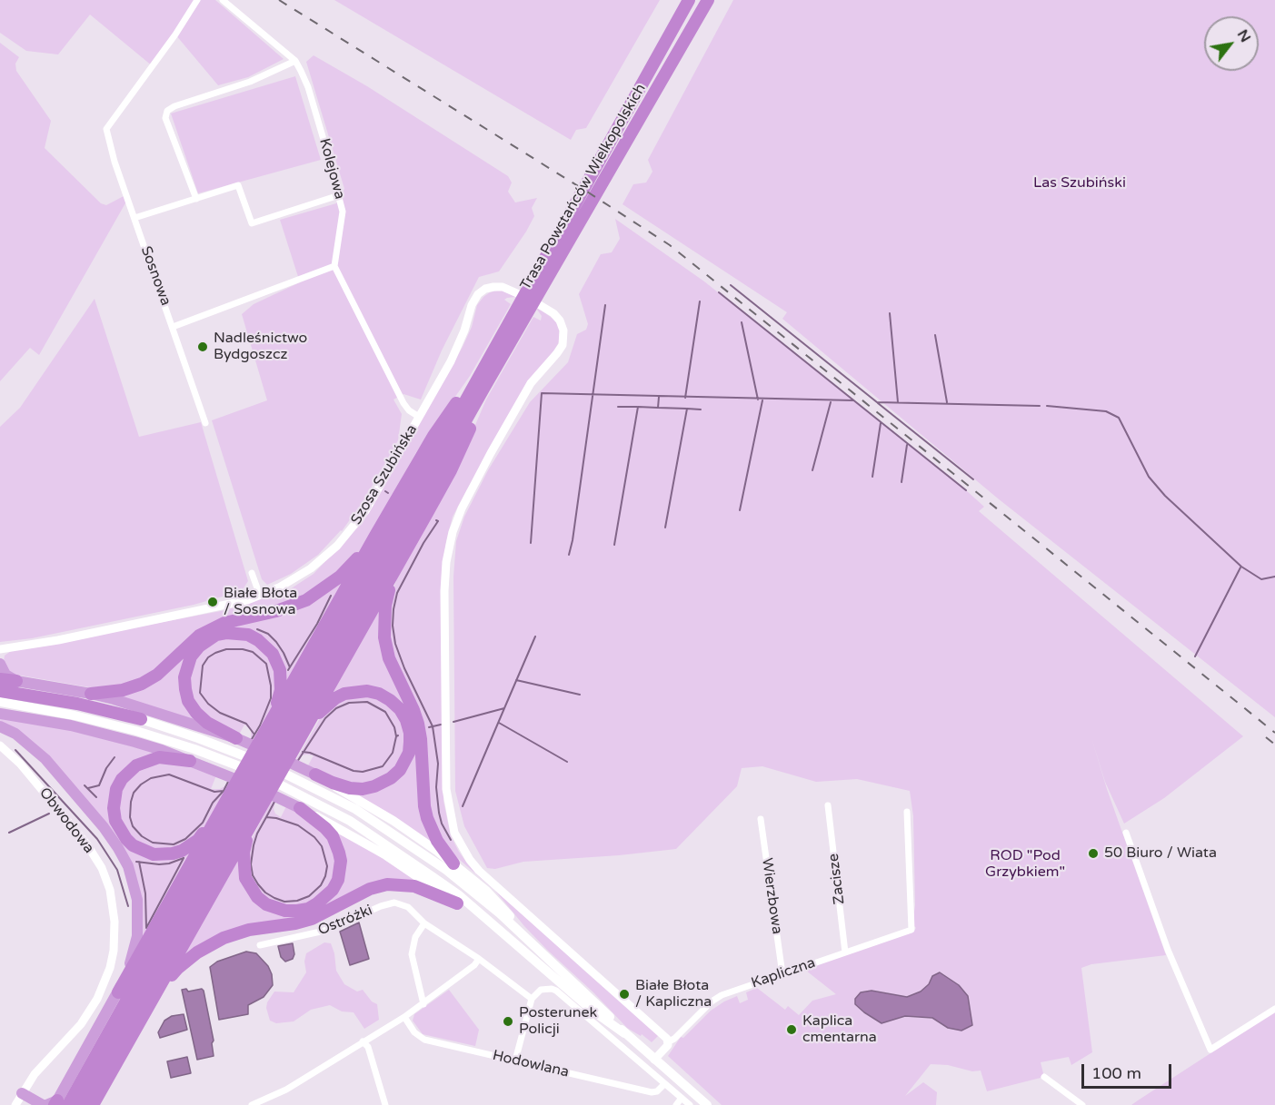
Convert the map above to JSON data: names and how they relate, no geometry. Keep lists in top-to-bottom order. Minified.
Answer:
{"streets":{"highway":["Trasa Powstańców Wielkopolskich"],"street":["Kolejowa","Sosnowa","Szosa Szubińska","Obwodowa","Zacisze","Wierzbowa","Ostróżki","Kapliczna","Hodowlana"]},"crossings":[["Zacisze","Kapliczna"],["Wierzbowa","Kapliczna"]],"parks":["Las Szubiński","ROD \"Pod Grzybkiem\""],"places":["Nadleśnictwo Bydgoszcz","Białe Błota / Sosnowa","50 Biuro / Wiata","Białe Błota / Kapliczna","Posterunek Policji","Kaplica cmentarna"],"scale_bar":"100 m","north":"top right"}
